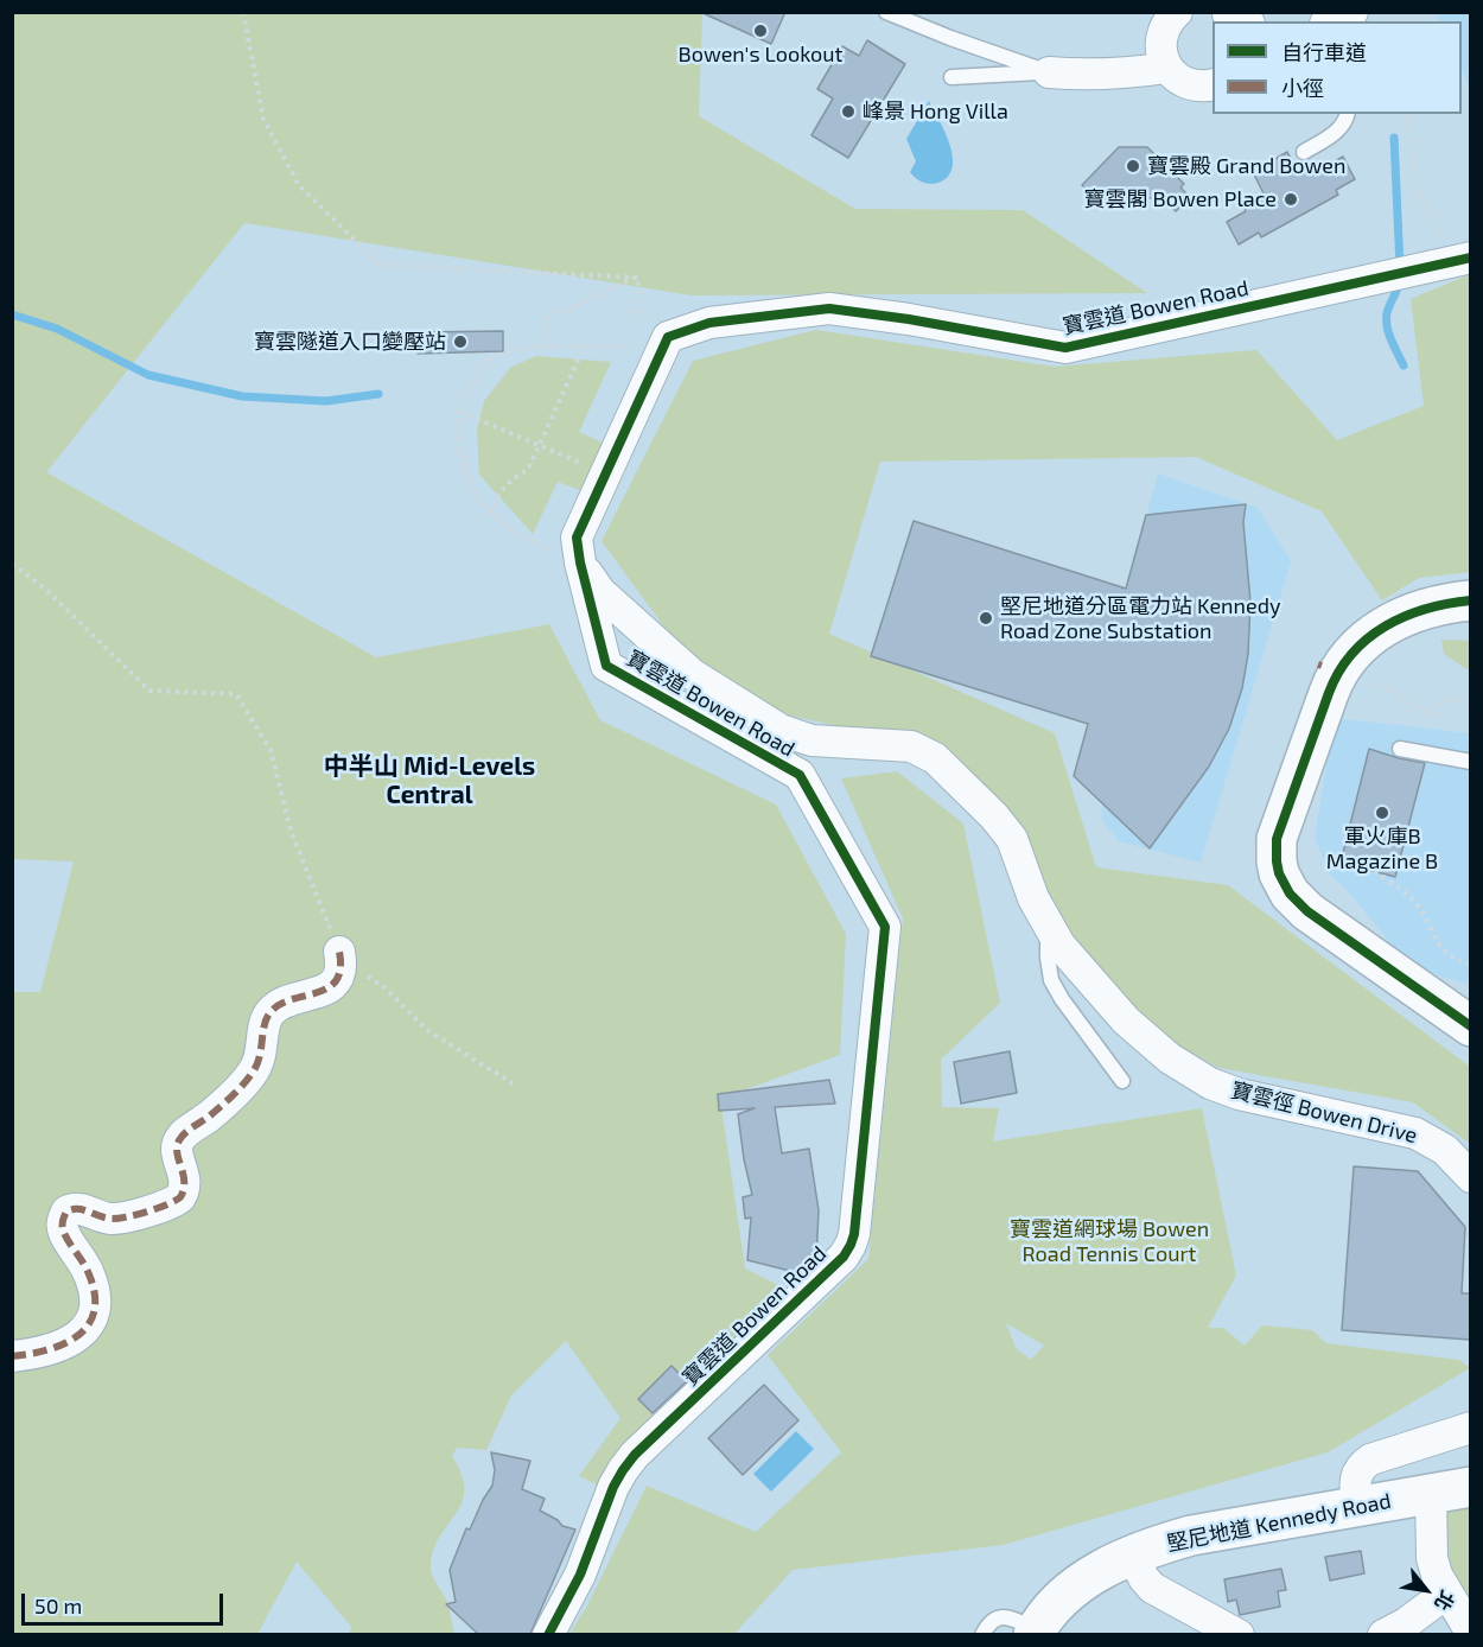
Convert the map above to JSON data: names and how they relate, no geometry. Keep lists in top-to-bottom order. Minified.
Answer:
{"streets":{"street":["寶雲道 Bowen Road","寶雲徑 Bowen Drive","堅尼地道 Kennedy Road"]},"crossings":[["寶雲道 Bowen Road","寶雲徑 Bowen Drive"]],"districts":["中半山 Mid-Levels Central"],"parks":["寶雲道網球場 Bowen Road Tennis Court"],"places":["Bowen's Lookout","峰景 Hong Villa","寶雲殿 Grand Bowen","寶雲閣 Bowen Place","寶雲隧道入口變壓站","堅尼地道分區電力站 Kennedy Road Zone Substation","軍火庫B Magazine B"],"legend":["自行車道","小徑"],"scale_bar":"50 m","north":"bottom right"}
